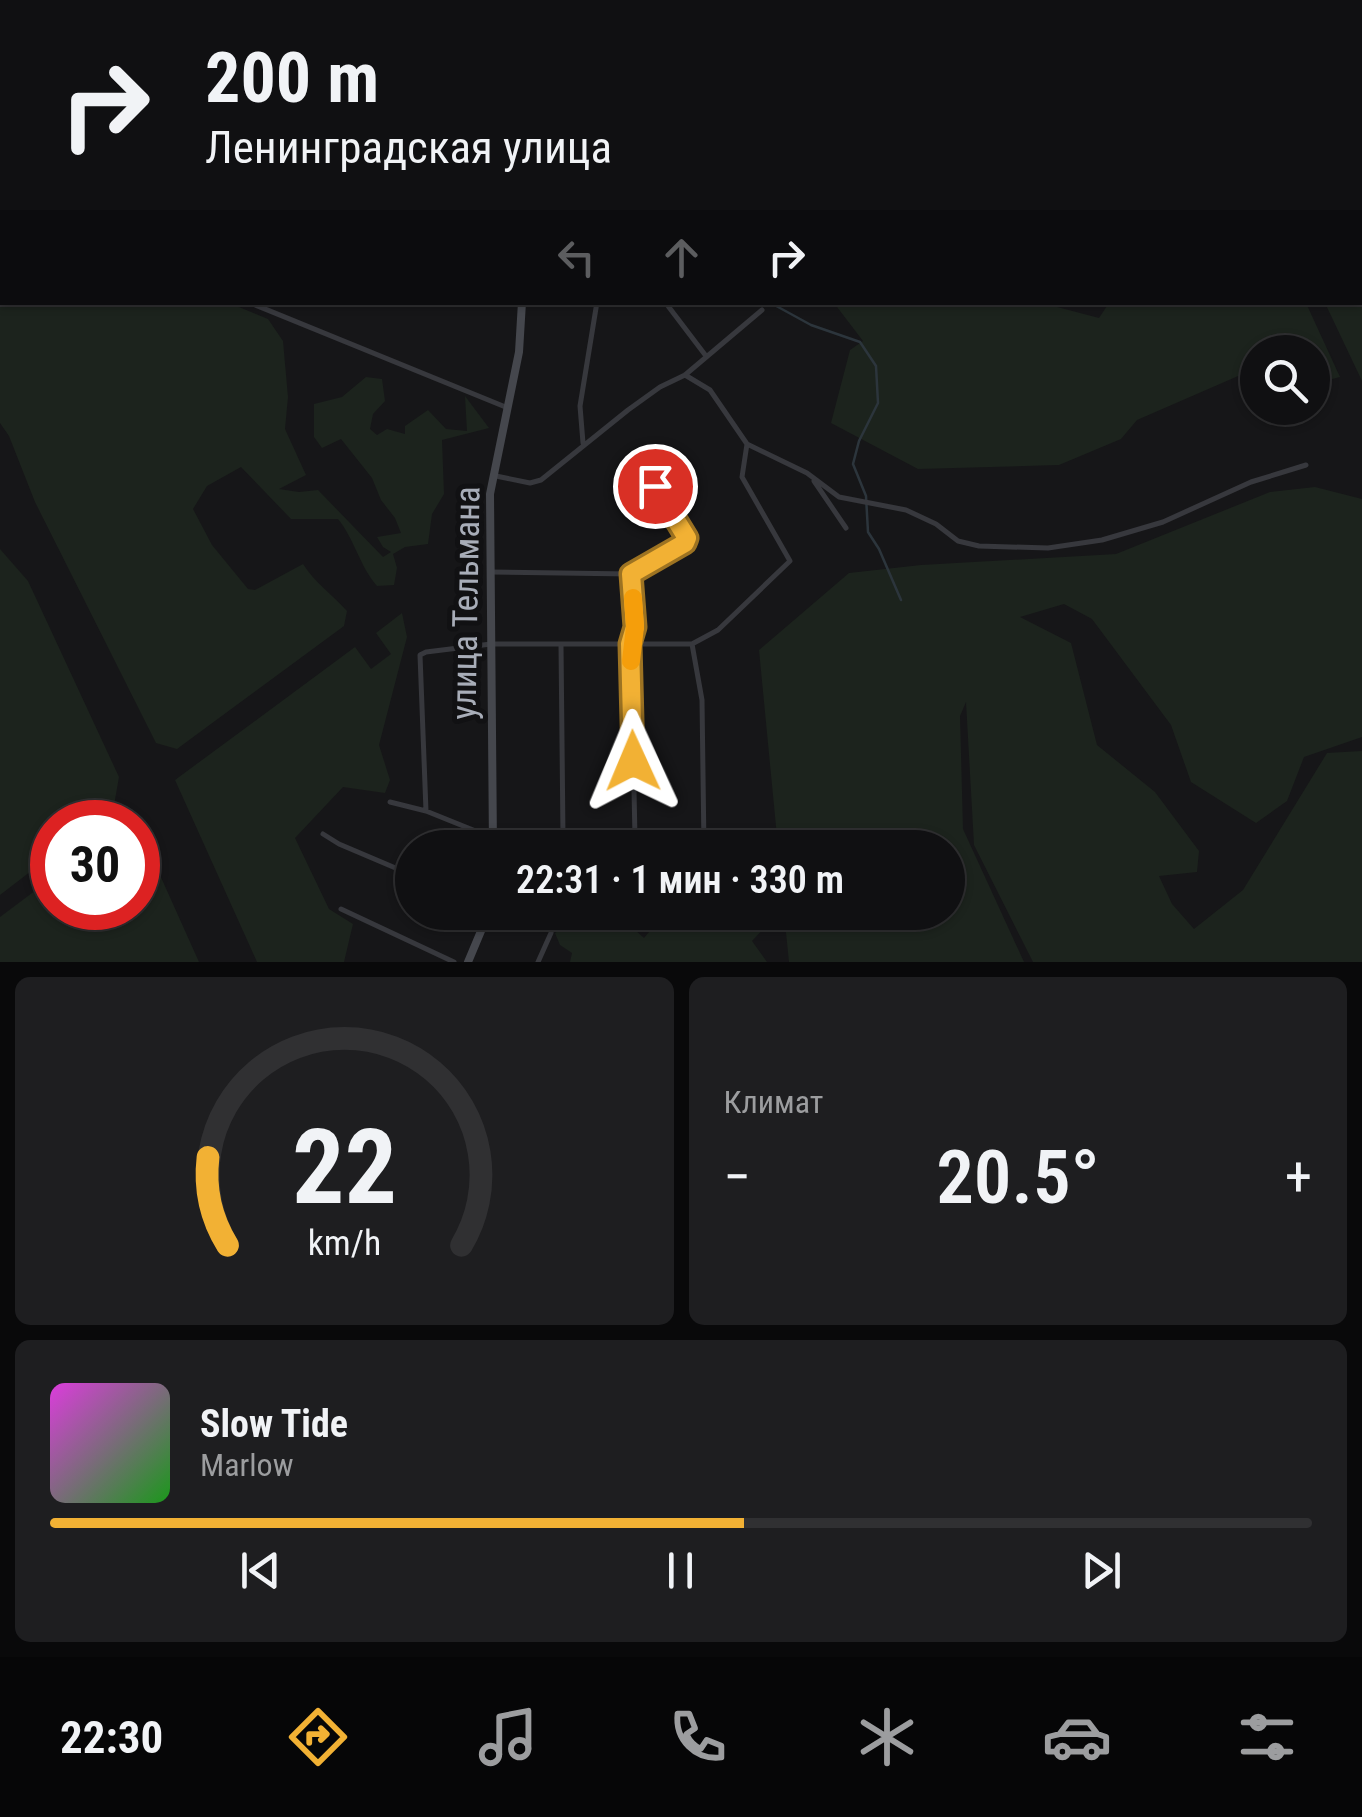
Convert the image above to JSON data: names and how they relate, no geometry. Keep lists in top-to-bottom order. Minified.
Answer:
{"streets":{"street":["улица Тельмана"]},"page":{"turn":["200 m","Ленинградская улица"],"limit":"30","trip":"22:31 · 1 мин · 330 m","tile":"Климат","heat":["−","20.5°","+"],"song":["Slow Tide","Marlow"],"tabs":"22:30","gauge":["22","km/h"]}}
